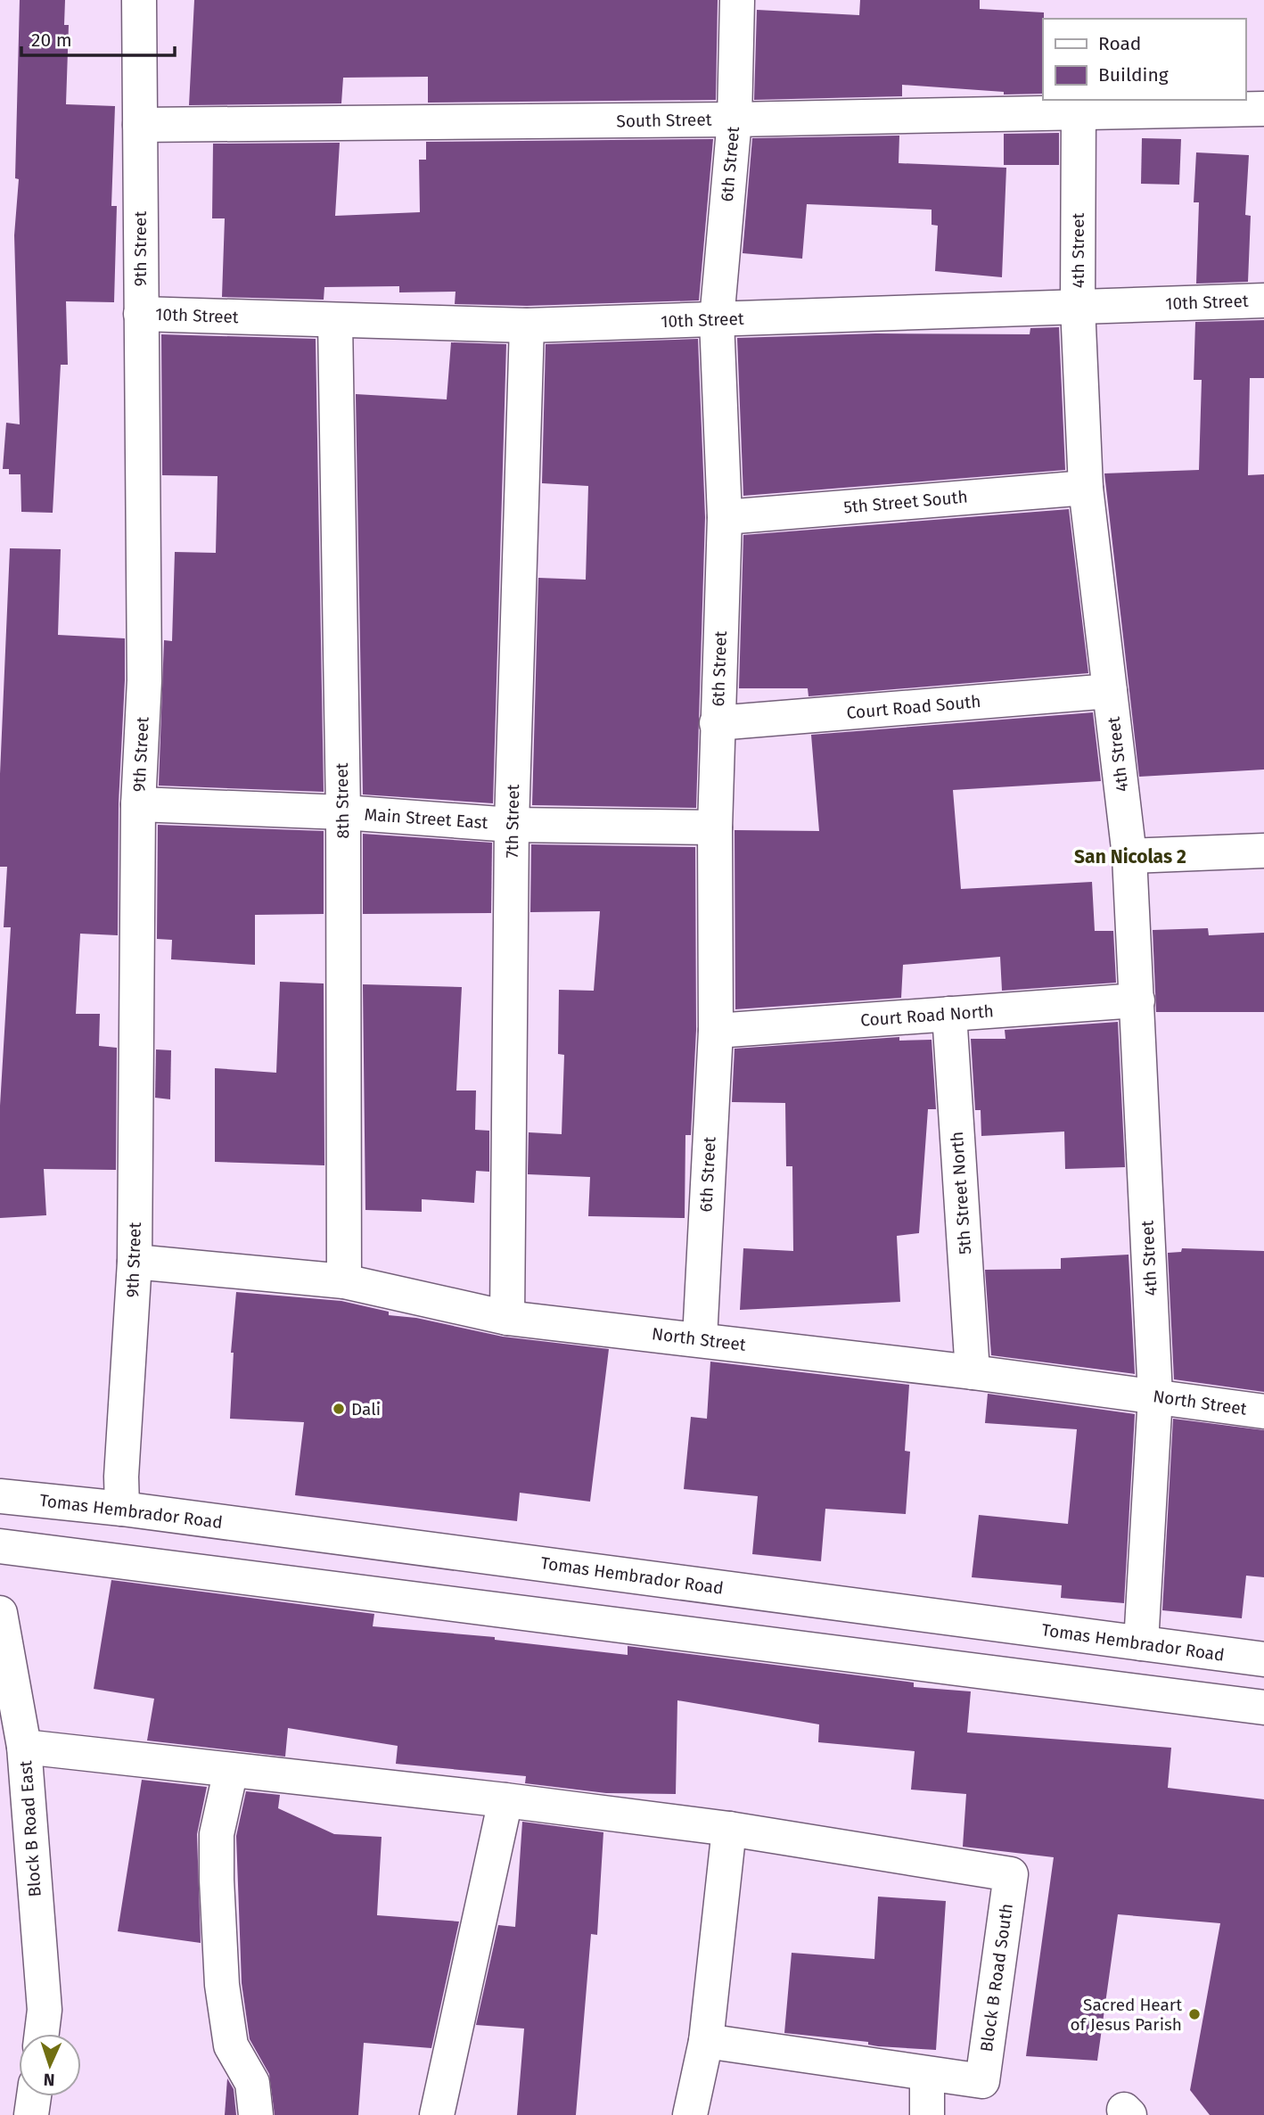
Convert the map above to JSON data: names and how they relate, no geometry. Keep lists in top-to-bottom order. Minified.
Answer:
{"streets":{"street":["South Street","6th Street","9th Street","4th Street","10th Street","5th Street South","Court Road South","8th Street","Main Street East","7th Street","Court Road North","5th Street North","North Street","Tomas Hembrador Road","Block B Road East","Block B Road South"]},"crossings":[["South Street","6th Street"],["South Street","9th Street"],["South Street","4th Street"],["6th Street","10th Street"],["6th Street","5th Street South"],["6th Street","Court Road South"],["6th Street","Main Street East"],["6th Street","Court Road North"],["6th Street","North Street"],["9th Street","10th Street"],["9th Street","Main Street East"],["9th Street","North Street"],["9th Street","Tomas Hembrador Road"],["4th Street","10th Street"],["4th Street","5th Street South"],["4th Street","Court Road South"],["4th Street","Court Road North"],["4th Street","North Street"],["4th Street","Tomas Hembrador Road"],["10th Street","8th Street"],["10th Street","7th Street"],["8th Street","Main Street East"],["8th Street","North Street"],["Main Street East","7th Street"],["7th Street","North Street"],["Court Road North","5th Street North"],["5th Street North","North Street"]],"districts":["San Nicolas 2"],"places":["Dali","Sacred Heart of Jesus Parish"],"legend":["Road","Building"],"scale_bar":"20 m","north":"bottom"}
